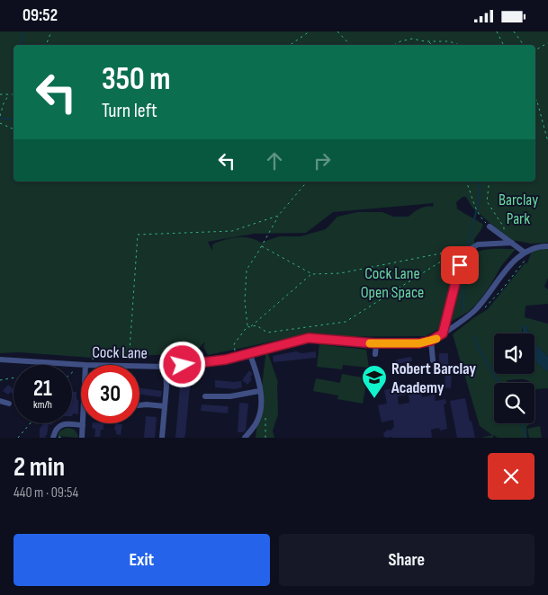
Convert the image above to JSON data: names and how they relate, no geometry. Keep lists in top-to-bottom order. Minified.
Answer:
{"streets":{"street":["Cock Lane"]},"parks":["Barclay Park","Cock Lane Open Space"],"places":{"school or university":["Robert Barclay Academy"]},"page":{"status":"09:52","turn":["350 m","Turn left"],"speed":"21 km/h","limit":"30","heading":["2 min","440 m · 09:54"],"buttons":["Exit","Share"]}}
